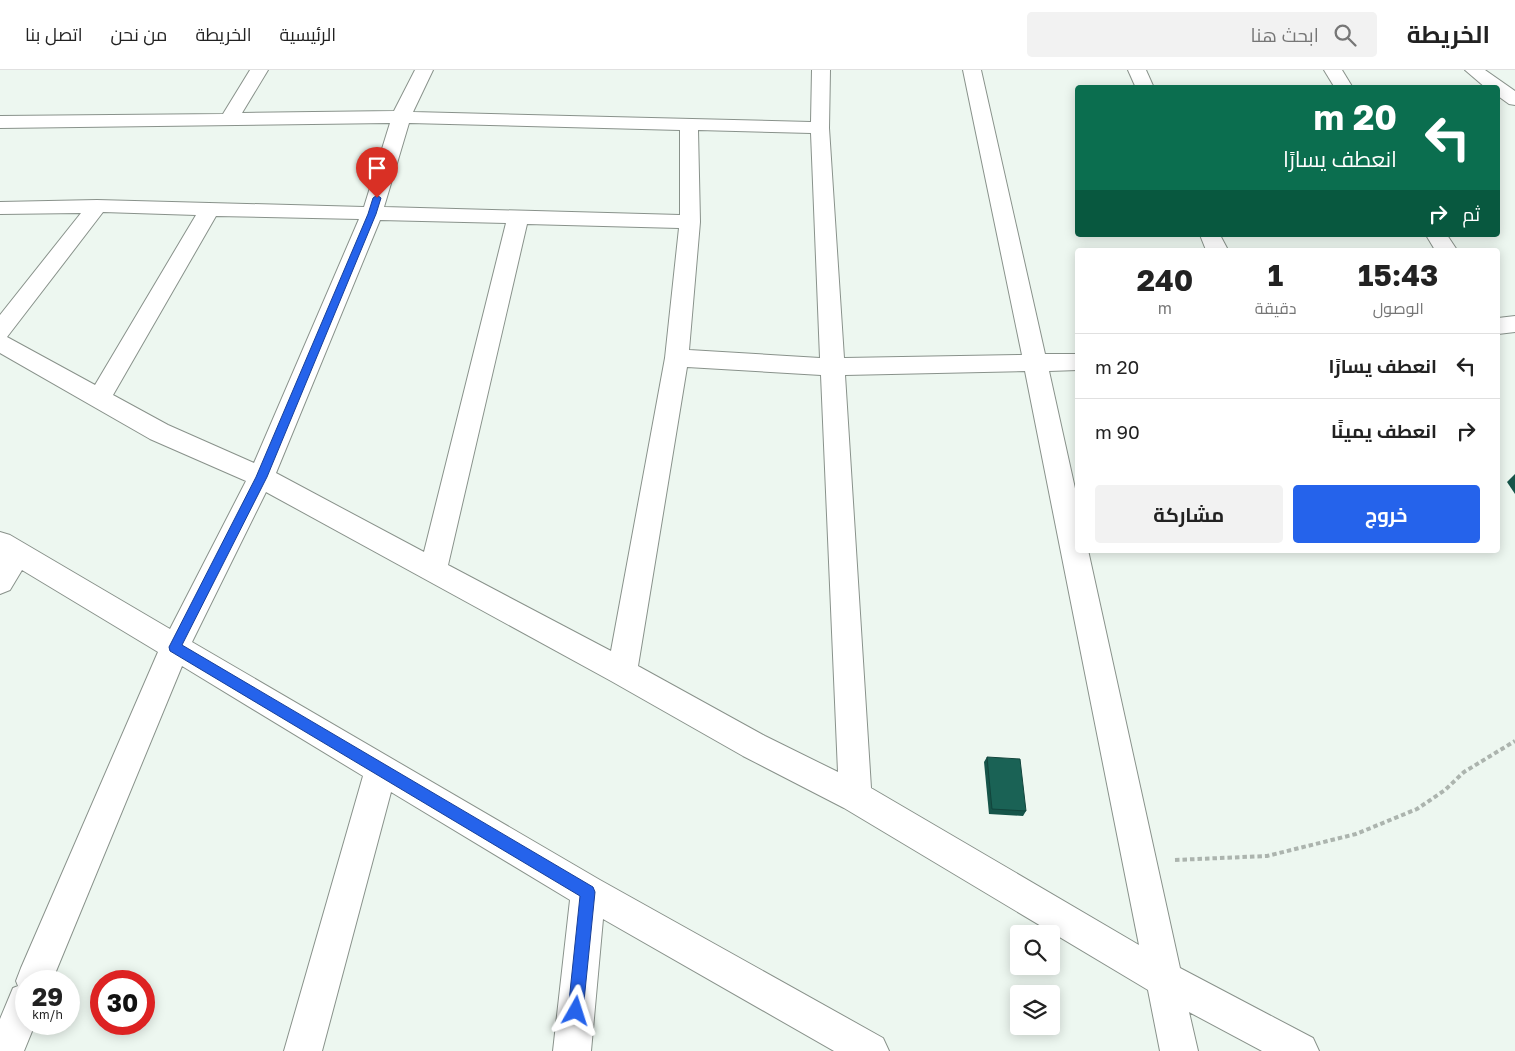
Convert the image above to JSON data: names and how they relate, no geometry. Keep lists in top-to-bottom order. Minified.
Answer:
{"page":{"header":"الخريطة","search":"ابحث هنا","nav":["الرئيسية","الخريطة","من نحن","اتصل بنا"],"turn":["20 m","انعطف يسارًا"],"then":"ثم","eta":["15:43","الوصول","1","دقيقة","240","m"],"list":[{"name":"انعطف يسارًا","value":"20 m"},{"name":"انعطف يمينًا","value":"90 m"}],"buttons":["خروج","مشاركة"],"speed":"29 km/h","limit":"30"}}
